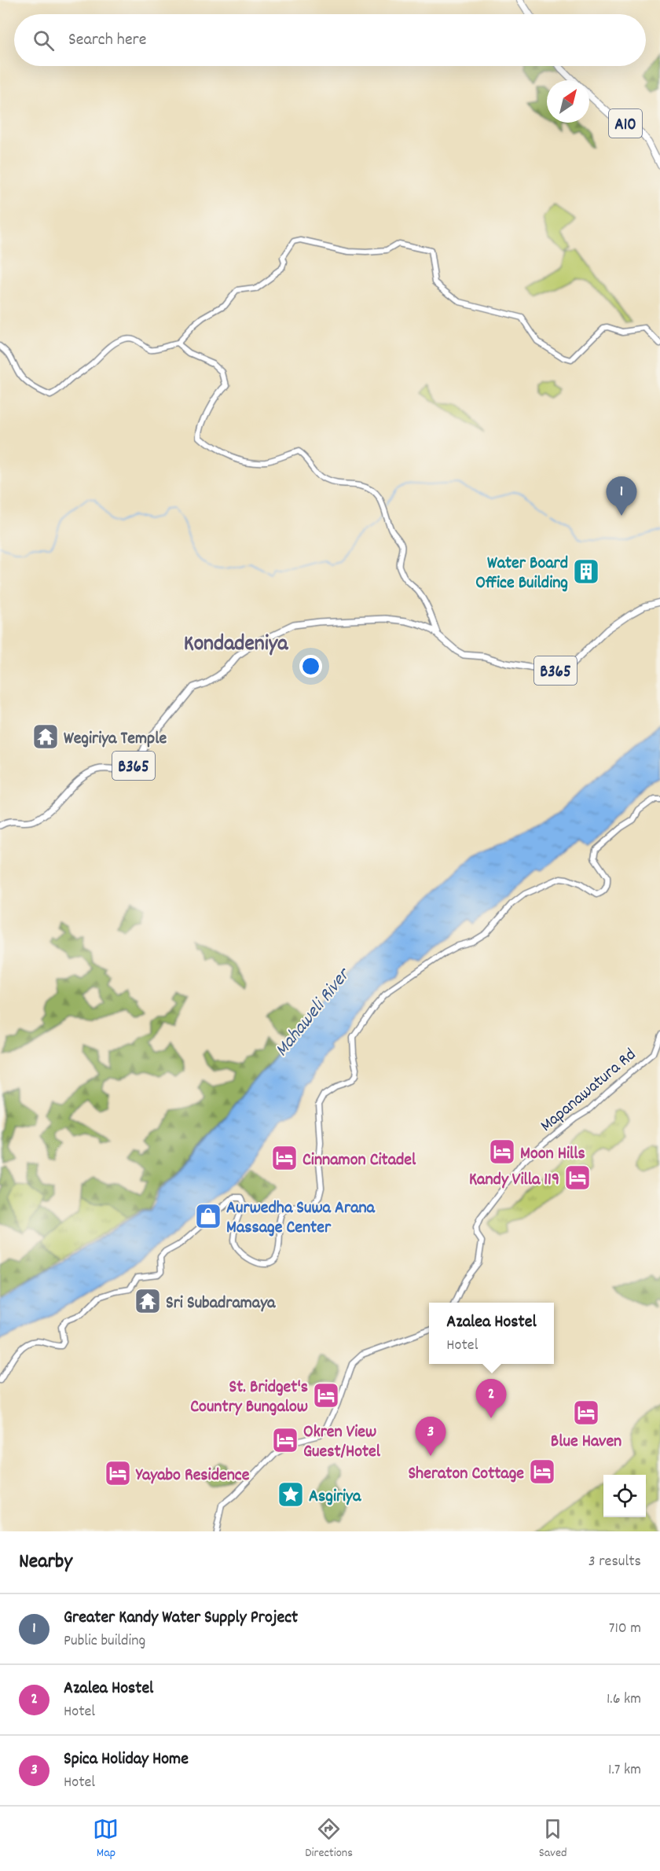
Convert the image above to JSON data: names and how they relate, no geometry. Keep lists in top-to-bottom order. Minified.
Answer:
{"streets":{"highway":["A10"],"main road":["B365"],"street":["Mapanawatura Rd"]},"districts":["Kondadeniya"],"water":["Mahaweli River"],"places":{"building":["Water Board Office Building"],"temple":["Wegiriya Temple","Sri Subadramaya"],"hotel":["Moon Hills","Cinnamon Citadel","Kandy Villa 119","St. Bridget's Country Bungalow","Blue Haven","Okren View Guest/Hotel","Sheraton Cottage","Yayabo Residence"],"shop":["Aurwedha Suwa Arana Massage Center"],"place":["Asgiriya"]},"north":"top right","page":{"search":"Search here","pins":["1","2","3"],"popup":["Azalea Hostel","Hotel"],"heading":["Nearby","3 results"],"list":[{"mark":"1","name":"Greater Kandy Water Supply Project","note":"Public building","value":"710 m"},{"mark":"2","name":"Azalea Hostel","note":"Hotel","value":"1.6 km"},{"mark":"3","name":"Spica Holiday Home","note":"Hotel","value":"1.7 km"}],"nav":["Map","Directions","Saved"]}}
